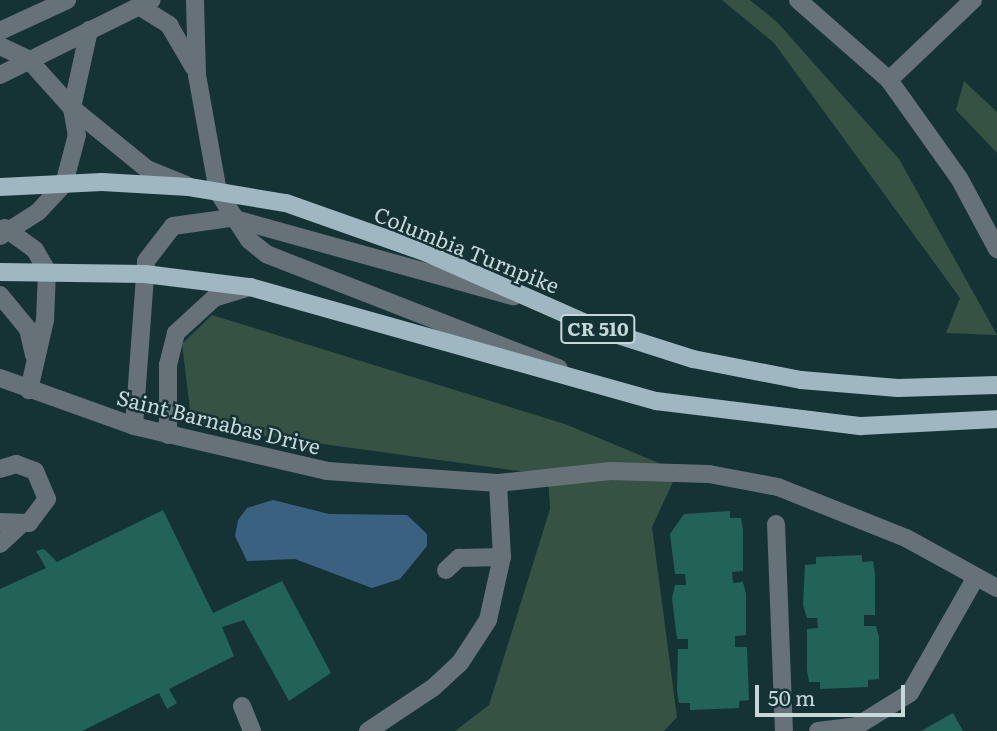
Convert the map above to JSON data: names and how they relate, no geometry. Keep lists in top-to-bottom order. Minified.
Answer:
{"streets":{"main road":["Columbia Turnpike","CR 510"],"street":["Saint Barnabas Drive"]},"scale_bar":"50 m"}
